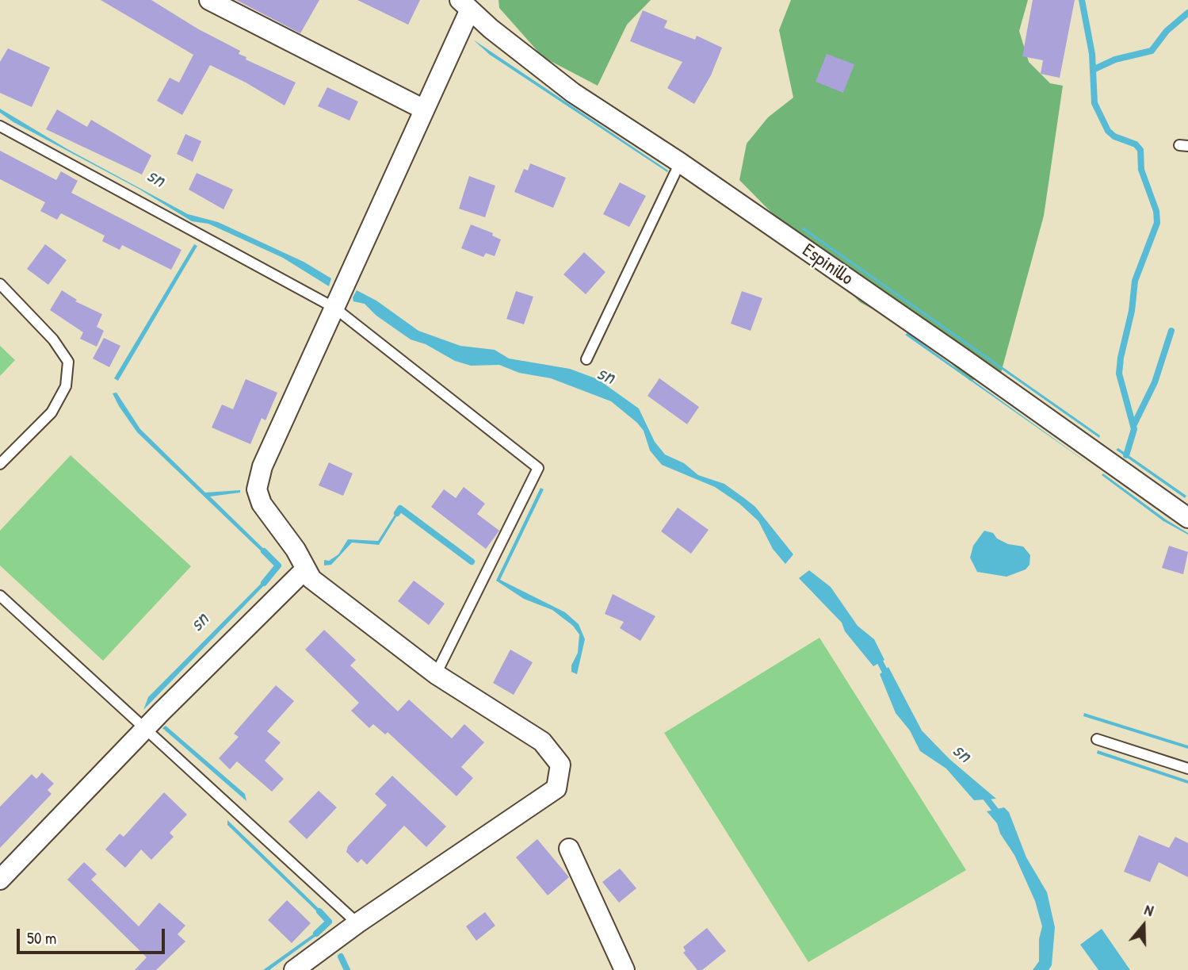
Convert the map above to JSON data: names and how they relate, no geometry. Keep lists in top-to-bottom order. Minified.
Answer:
{"streets":{"street":["Espinillo"]},"water":["sn"],"scale_bar":"50 m","north":"top"}
